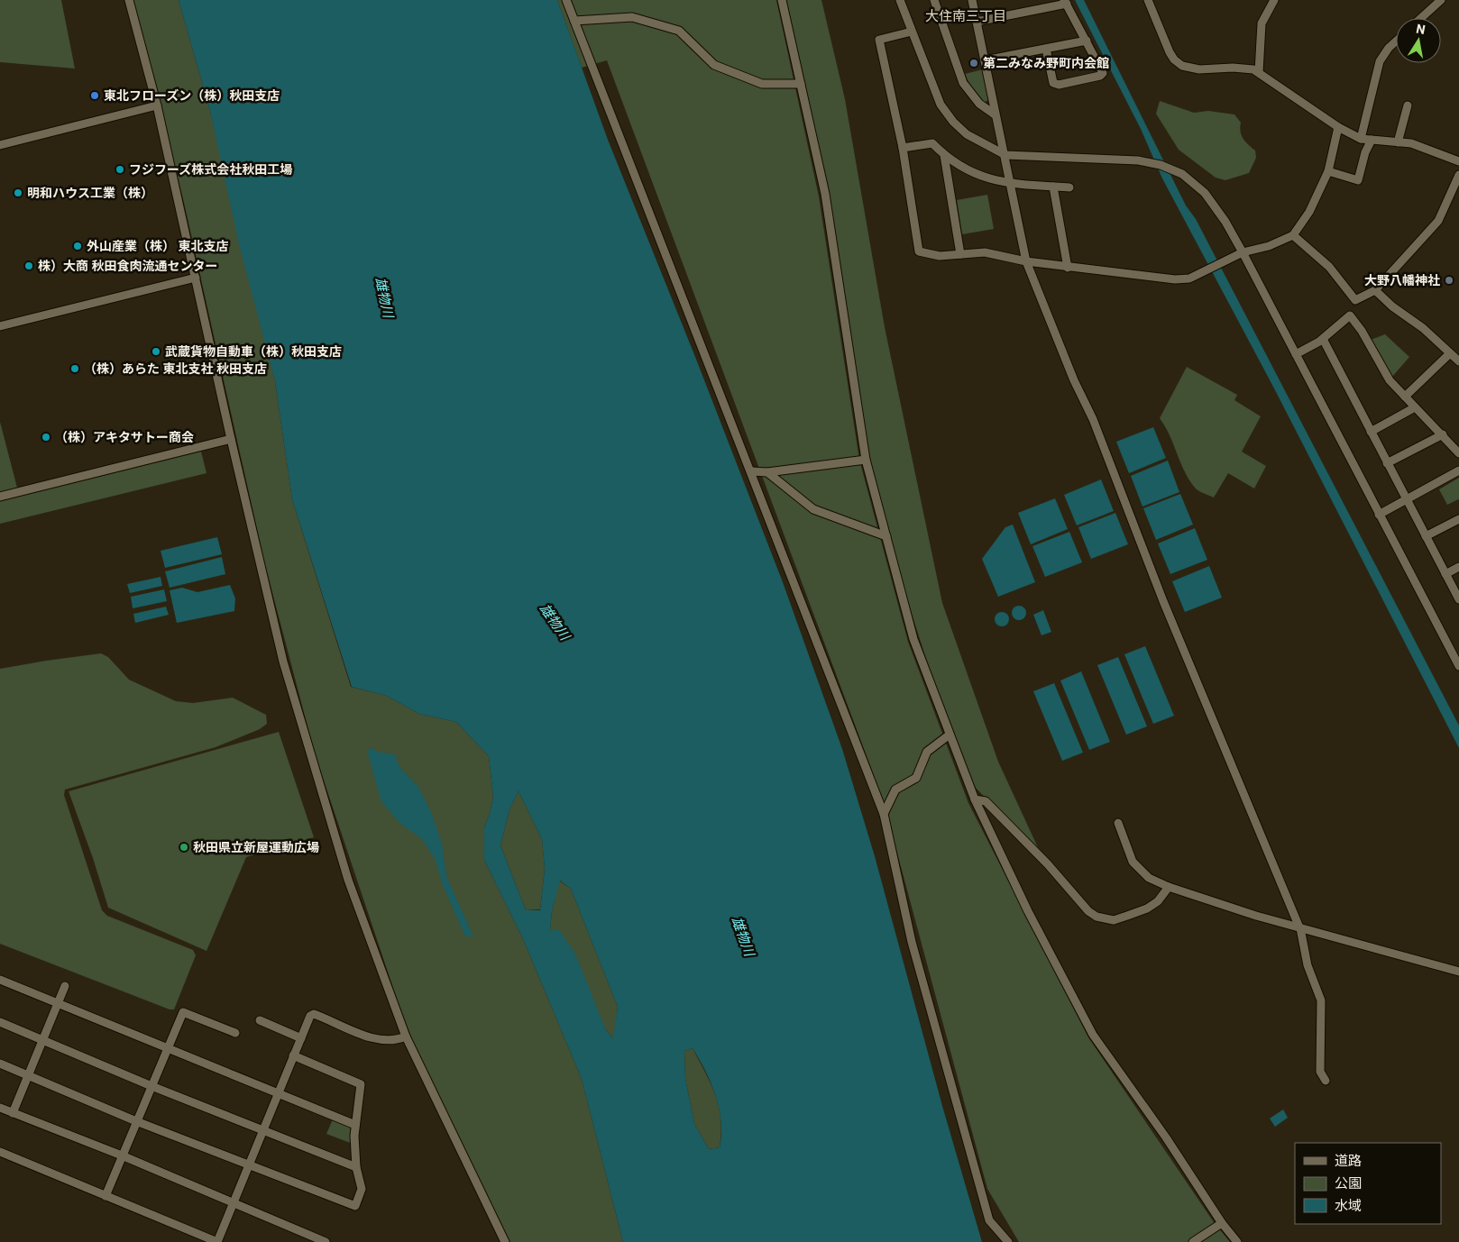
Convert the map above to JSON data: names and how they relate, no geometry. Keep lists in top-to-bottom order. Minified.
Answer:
{"districts":["大住南三丁目"],"water":["雄物川"],"places":["第二みなみ野町内会館","東北フローズン（株）秋田支店","フジフーズ株式会社秋田工場","明和ハウス工業（株）","外山産業（株） 東北支店","株）大商 秋田食肉流通センター","大野八幡神社","武蔵貨物自動車（株）秋田支店","（株）あらた 東北支社 秋田支店","（株）アキタサトー商会","秋田県立新屋運動広場"],"legend":["道路","公園","水域"],"north":"top"}
